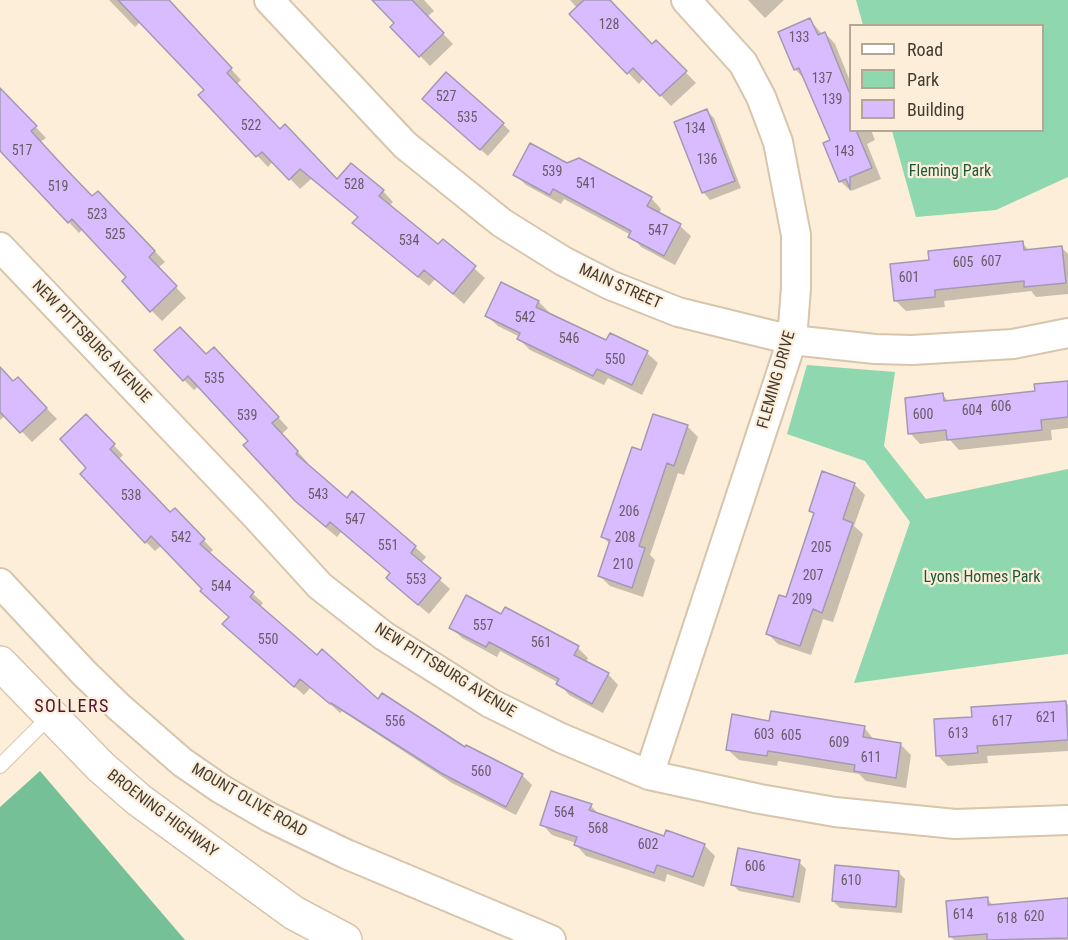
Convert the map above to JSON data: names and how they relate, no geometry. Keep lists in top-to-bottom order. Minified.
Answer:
{"streets":{"main road":["BROENING HIGHWAY"],"street":["MAIN STREET","NEW PITTSBURG AVENUE","FLEMING DRIVE","MOUNT OLIVE ROAD"]},"crossings":[["MAIN STREET","FLEMING DRIVE"],["NEW PITTSBURG AVENUE","FLEMING DRIVE"]],"districts":["SOLLERS"],"parks":["Fleming Park","Lyons Homes Park"],"house_numbers":["128","133","137","527","139","535","522","134","517","143","136","539","541","528","519","523","547","525","534","607","605","601","542","546","550","535","606","604","600","539","543","538","206","547","542","208","551","205","210","207","553","544","209","557","550","561","621","556","617","613","603","605","609","611","560","564","568","602","606","610","614","620","618"],"legend":["Road","Park","Building"]}
